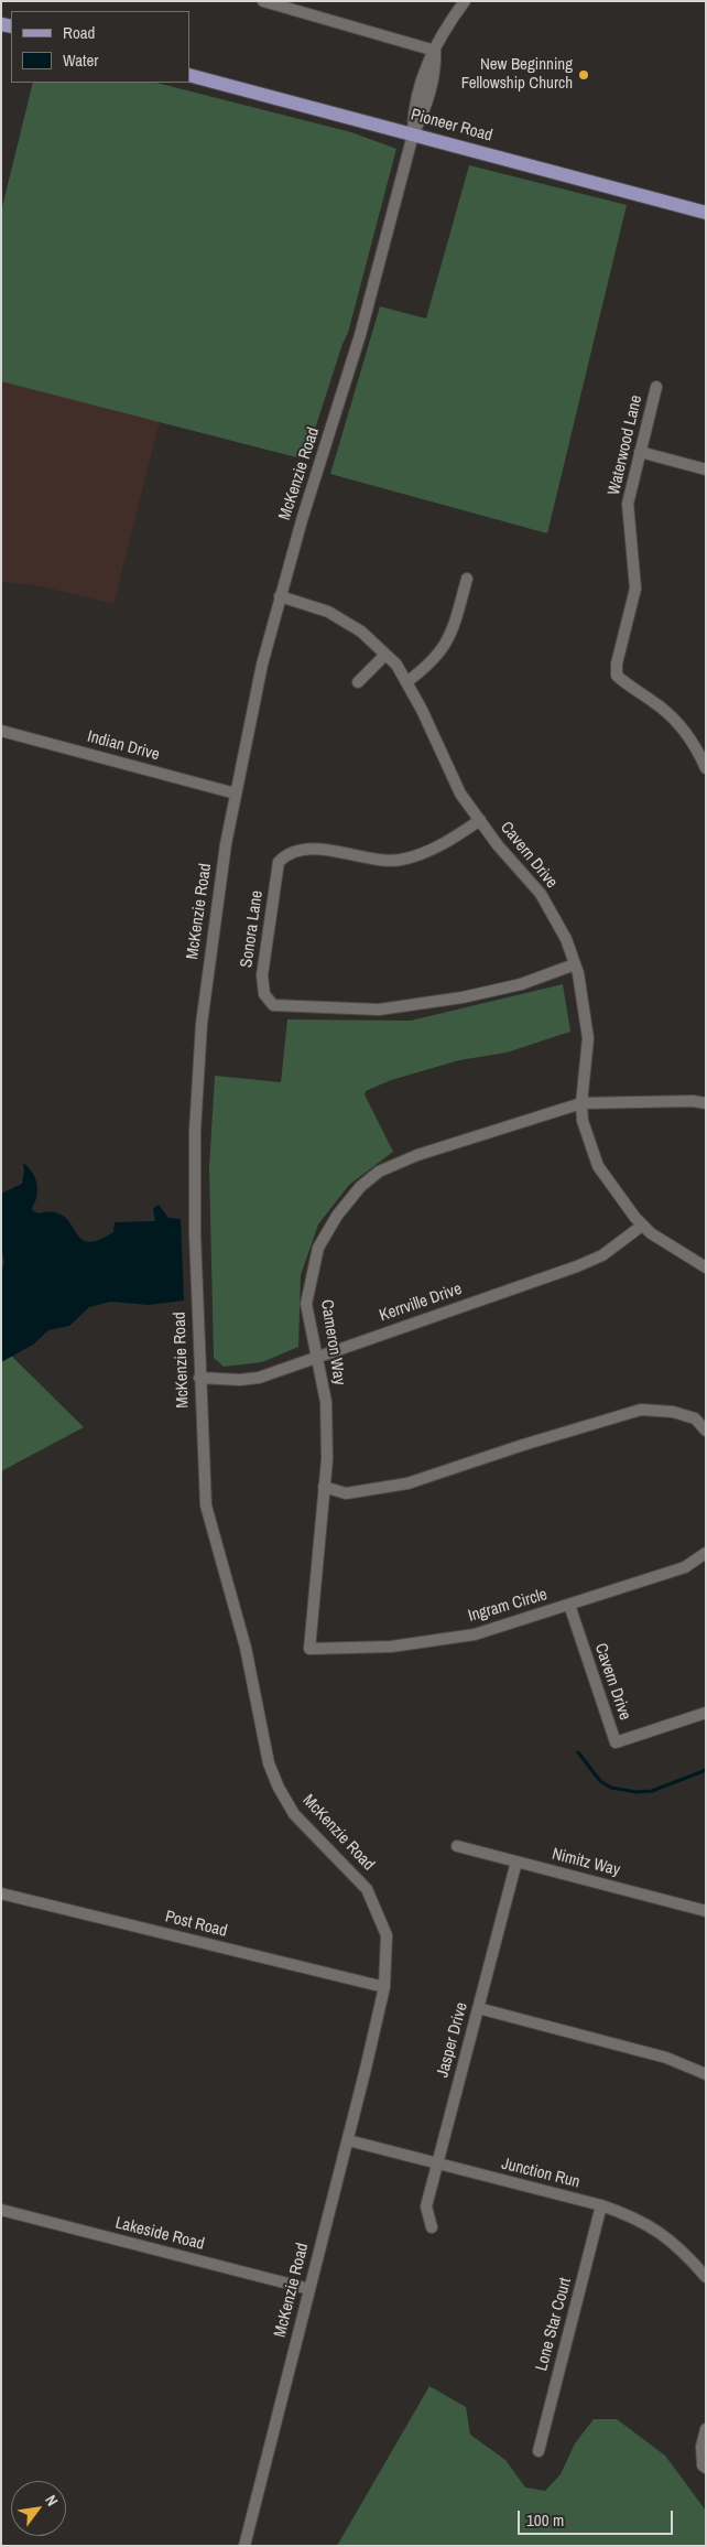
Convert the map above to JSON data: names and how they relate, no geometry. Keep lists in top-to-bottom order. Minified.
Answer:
{"streets":{"main road":["Pioneer Road"],"street":["Waterwood Lane","McKenzie Road","Indian Drive","Cavern Drive","Sonora Lane","Kerrville Drive","Cameron Way","Ingram Circle","Nimitz Way","Post Road","Jasper Drive","Junction Run","Lakeside Road","Lone Star Court"]},"crossings":[["Pioneer Road","McKenzie Road"],["McKenzie Road","Indian Drive"],["McKenzie Road","Cavern Drive"],["McKenzie Road","Kerrville Drive"],["McKenzie Road","Post Road"],["McKenzie Road","Junction Run"],["McKenzie Road","Lakeside Road"],["Cavern Drive","Sonora Lane"],["Cavern Drive","Kerrville Drive"],["Cavern Drive","Cameron Way"],["Cavern Drive","Ingram Circle"],["Kerrville Drive","Cameron Way"],["Cameron Way","Ingram Circle"],["Nimitz Way","Jasper Drive"],["Jasper Drive","Junction Run"],["Junction Run","Lone Star Court"]],"places":["New Beginning Fellowship Church"],"legend":["Road","Water"],"scale_bar":"100 m","north":"top right"}
